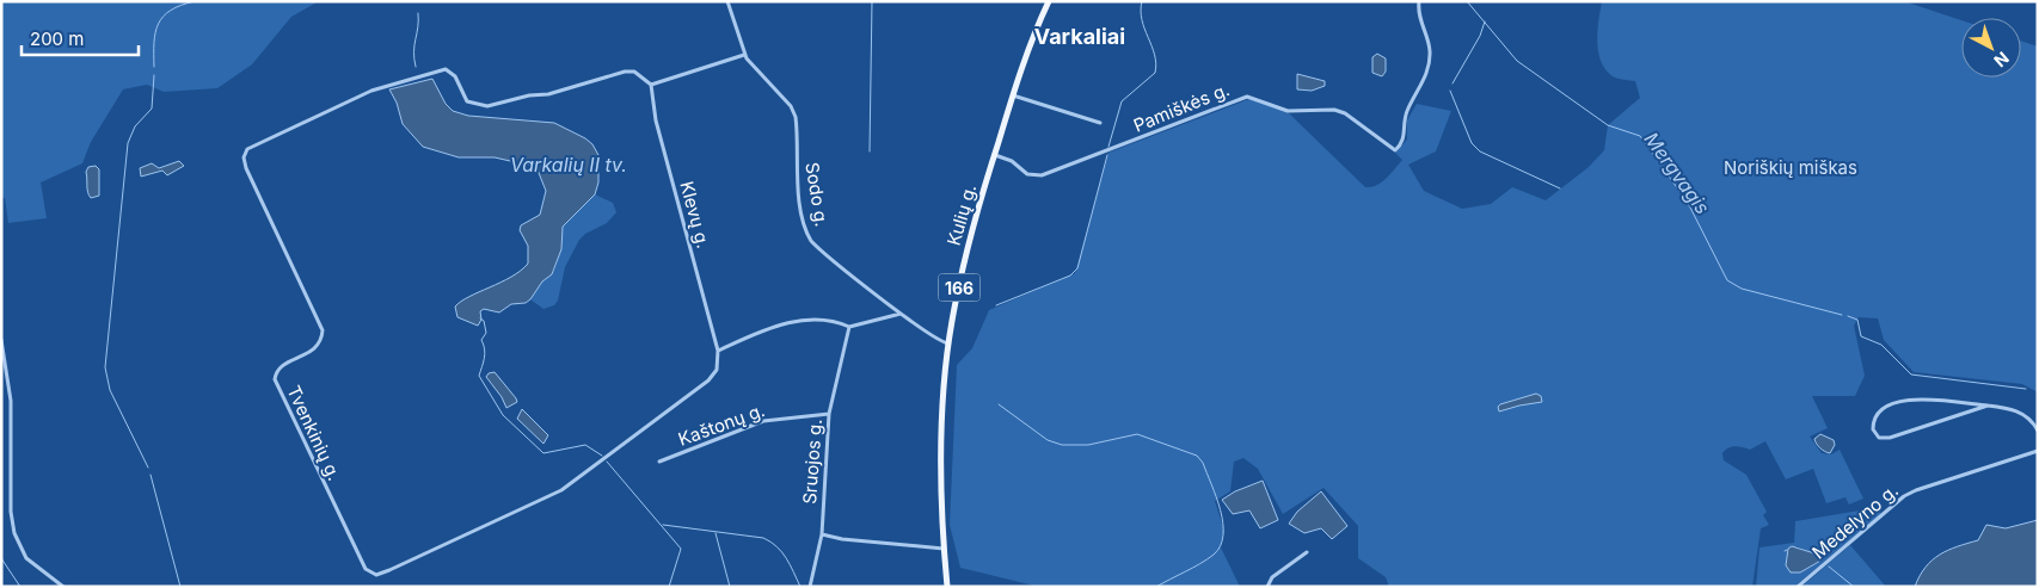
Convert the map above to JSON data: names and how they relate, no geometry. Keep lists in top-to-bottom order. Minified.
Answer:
{"streets":{"main road":["Kulių g.","166"],"street":["Pamiškės g.","Sodo g.","Klevų g.","Kaštonų g.","Tvenkinių g.","Sruojos g.","Medelyno g."]},"crossings":[["Pamiškės g.","Kulių g."],["Sodo g.","Kulių g."],["Klevų g.","Tvenkinių g."],["Kaštonų g.","Sruojos g."]],"districts":["Varkaliai"],"water":["Varkalių II tv.","Mergvagis"],"parks":["Noriškių miškas"],"scale_bar":"200 m","north":"bottom right"}
